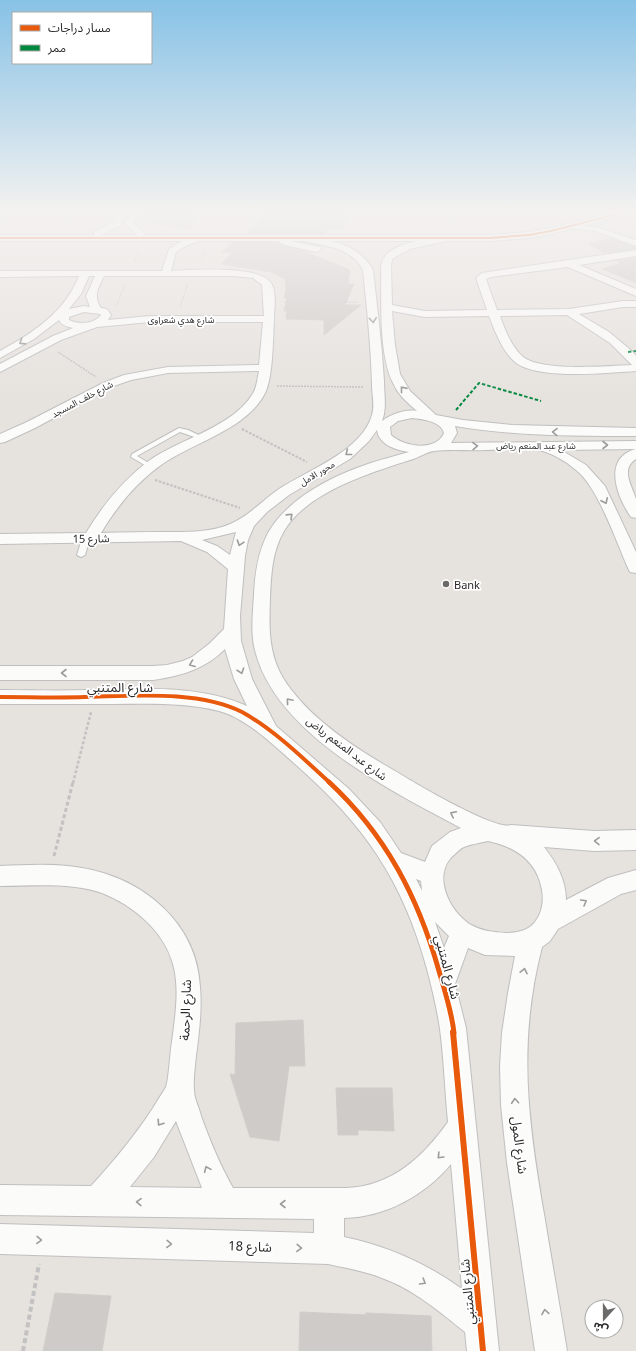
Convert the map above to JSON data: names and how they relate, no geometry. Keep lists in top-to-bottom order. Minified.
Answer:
{"streets":{"street":["شارع هدي شعراوى","شارع خلف المسجد","شارع عبد المنعم رياض","محور الامل","شارع 15","شارع المتنبي","شارع الرحمة","شارع المول","شارع 18"]},"crossings":[["شارع عبد المنعم رياض","محور الامل"],["شارع عبد المنعم رياض","شارع المول"],["محور الامل","شارع 15"],["محور الامل","شارع المتنبي"],["شارع المتنبي","شارع 18"]],"one_way":["شارع المول"],"places":["Bank"],"legend":["مسار دراجات","ممر"],"north":"bottom"}
